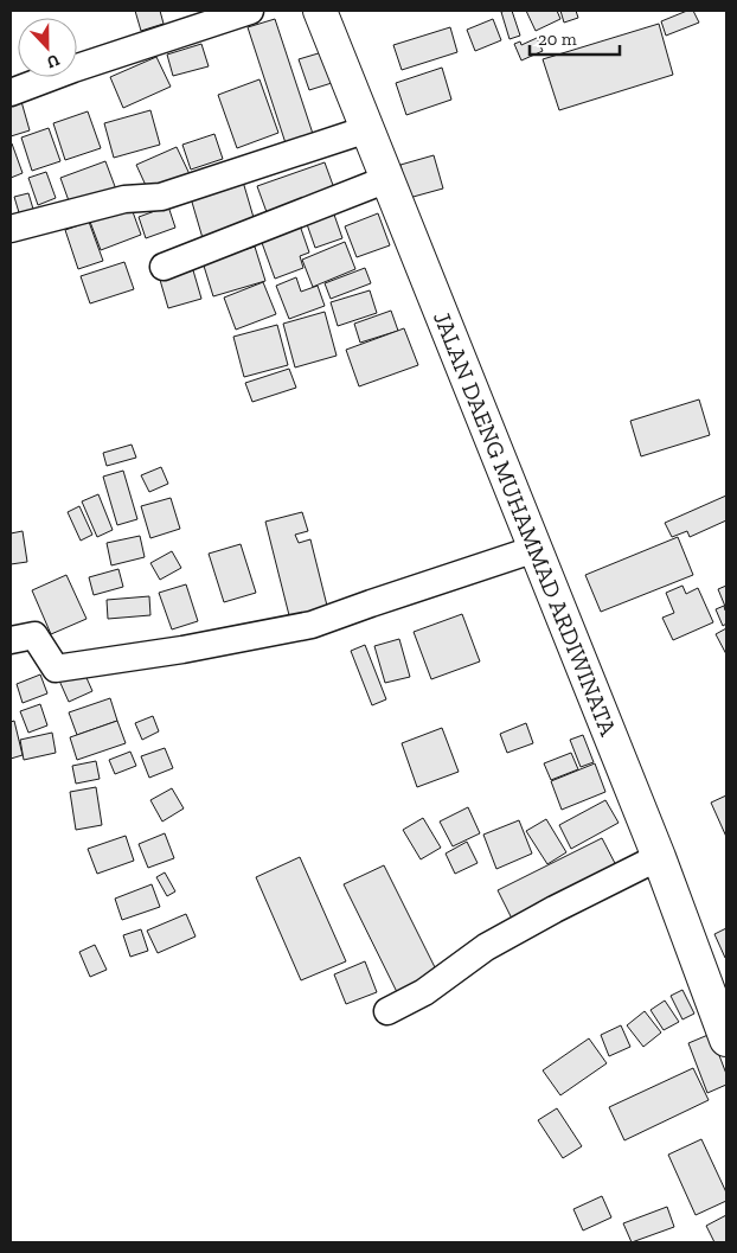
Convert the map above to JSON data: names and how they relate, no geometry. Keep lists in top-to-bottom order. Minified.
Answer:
{"streets":{"main road":["JALAN DAENG MUHAMMAD ARDIWINATA"]},"scale_bar":"20 m","north":"bottom"}
